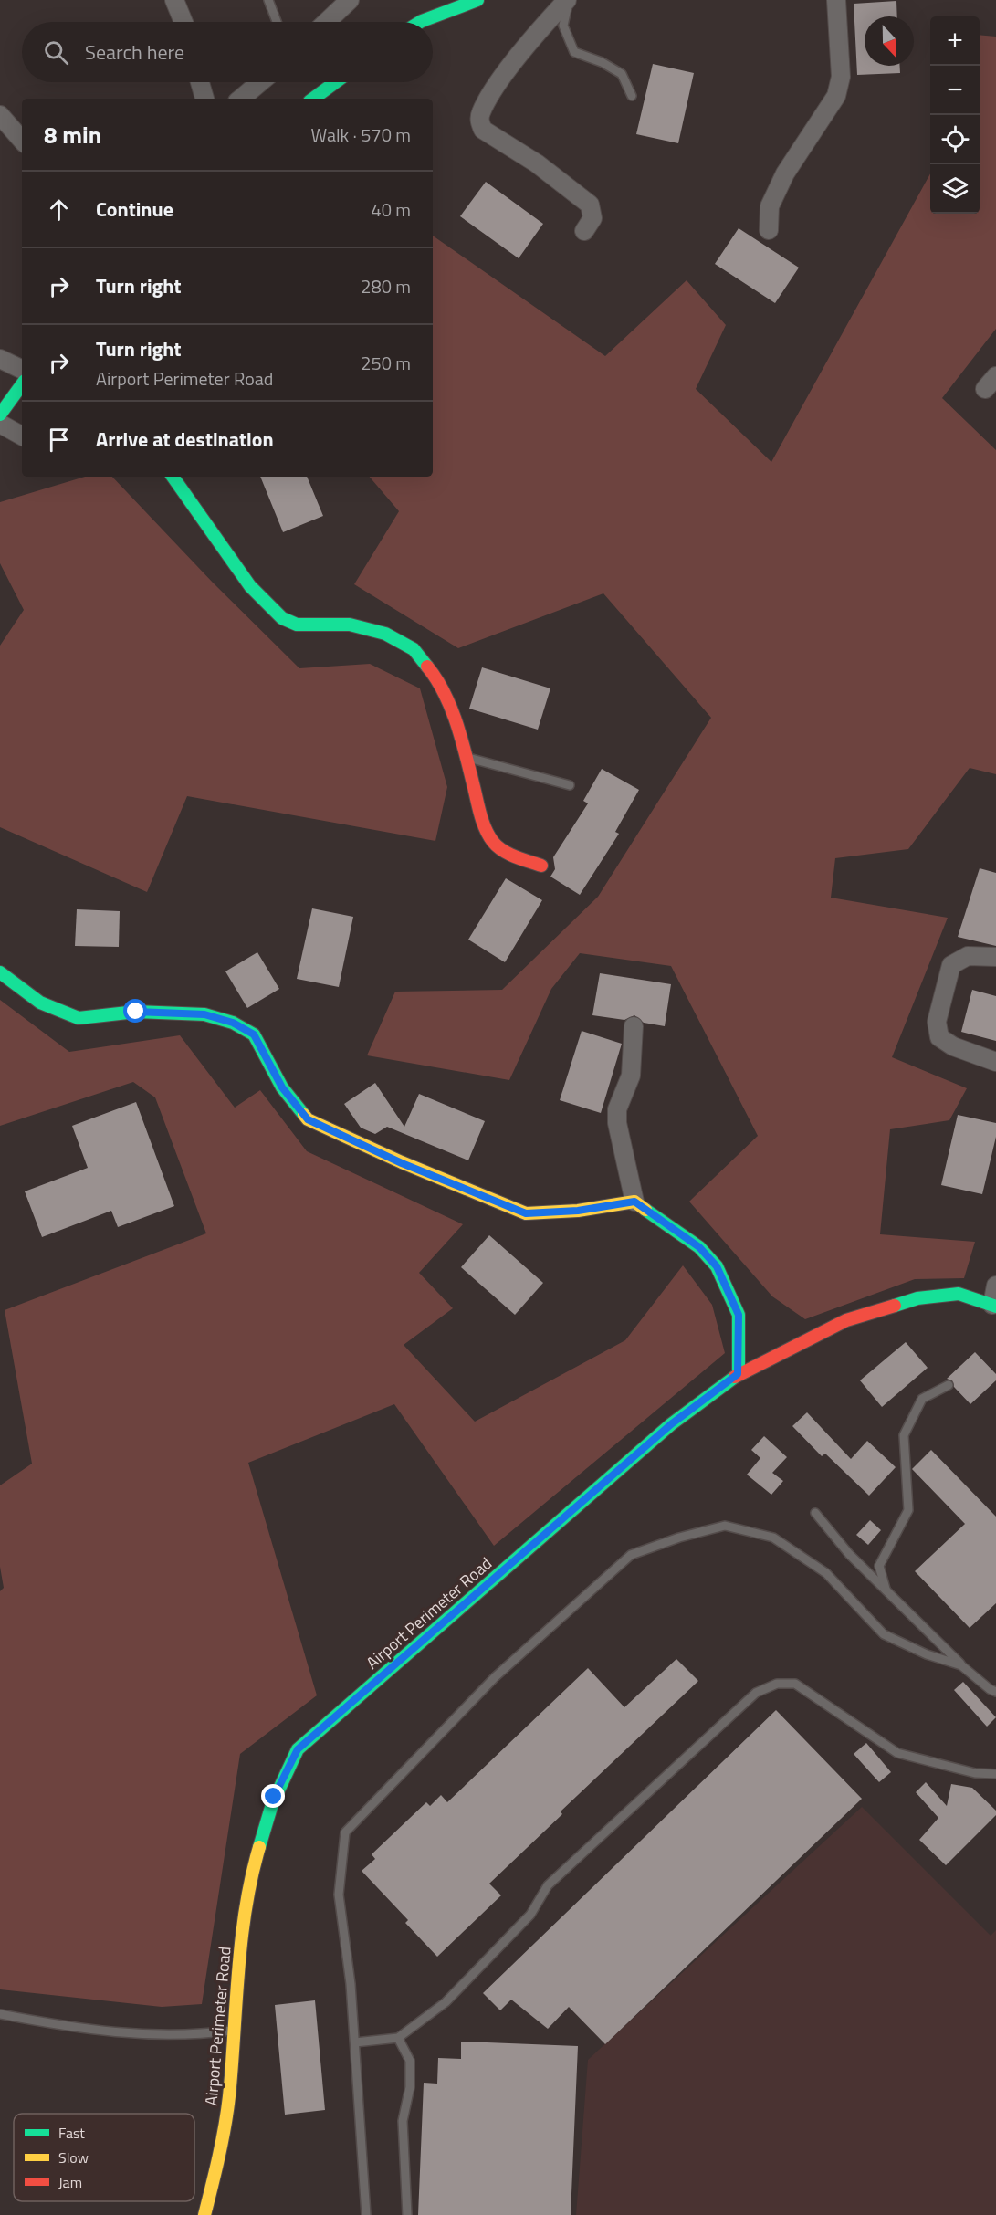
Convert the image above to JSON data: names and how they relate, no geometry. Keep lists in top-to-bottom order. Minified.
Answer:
{"streets":{"street":["Airport Perimeter Road"]},"legend":["Fast","Slow","Jam"],"north":"bottom","page":{"map_buttons":["+","−"],"search":"Search here","heading":["8 min","Walk · 570 m"],"list":[["Continue","40 m"],["Turn right","280 m"],["Turn right","Airport Perimeter Road","250 m"],"Arrive at destination"]}}
